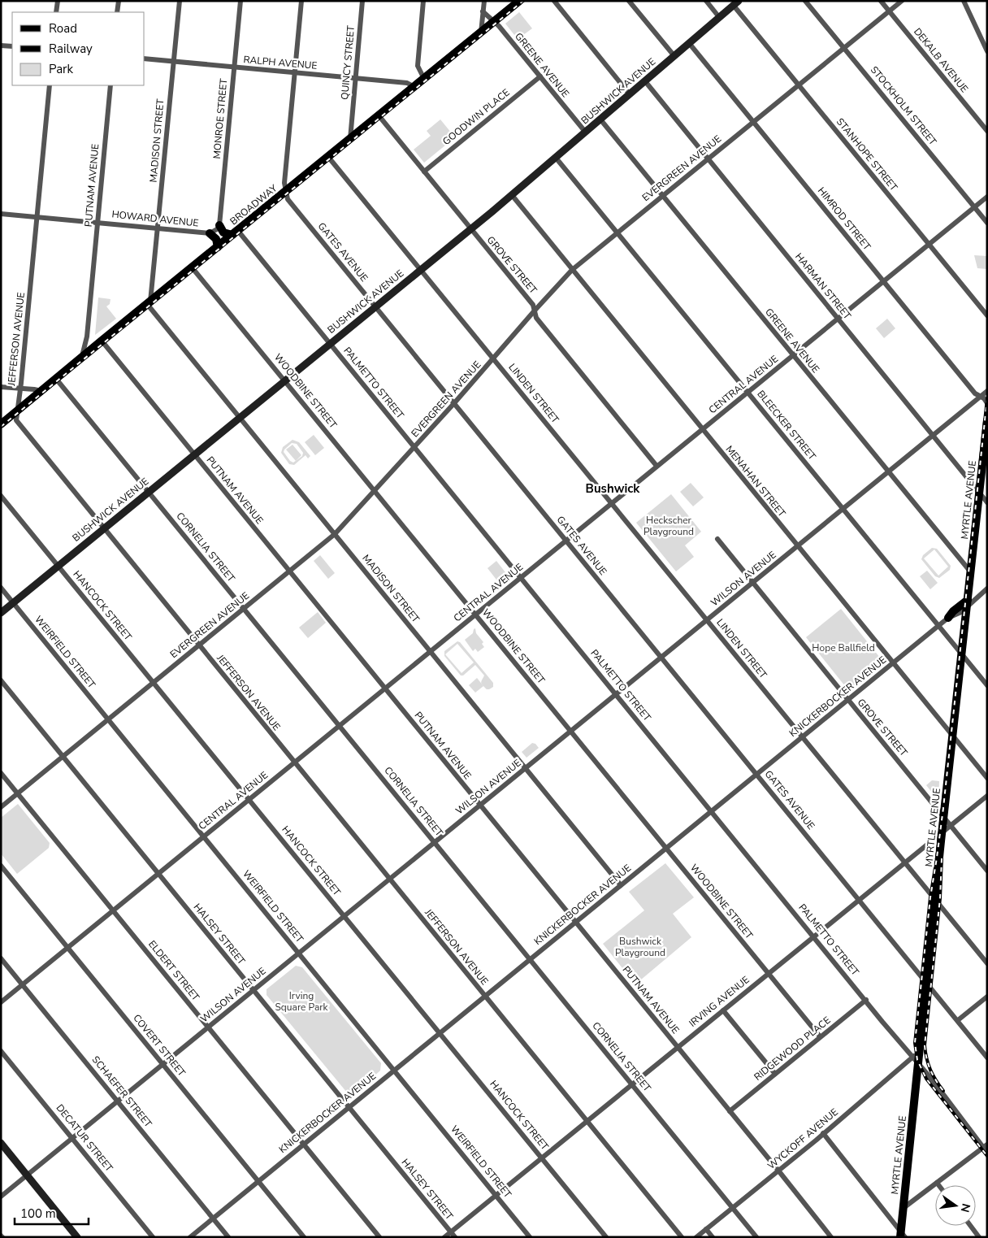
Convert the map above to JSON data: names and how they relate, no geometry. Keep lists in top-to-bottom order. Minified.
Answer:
{"streets":{"main road":["BUSHWICK AVENUE","BROADWAY","MYRTLE AVENUE"],"street":["DEKALB AVENUE","RALPH AVENUE","QUINCY STREET","GREENE AVENUE","STOCKHOLM STREET","GOODWIN PLACE","MONROE STREET","MADISON STREET","STANHOPE STREET","EVERGREEN AVENUE","PUTNAM AVENUE","HOWARD AVENUE","HIMROD STREET","GATES AVENUE","GROVE STREET","HARMAN STREET","JEFFERSON AVENUE","PALMETTO STREET","CENTRAL AVENUE","WOODBINE STREET","LINDEN STREET","BLEECKER STREET","MENAHAN STREET","CORNELIA STREET","WILSON AVENUE","HANCOCK STREET","WEIRFIELD STREET","KNICKERBOCKER AVENUE","HALSEY STREET","ELDERT STREET","IRVING AVENUE","COVERT STREET","RIDGEWOOD PLACE","SCHAEFER STREET","DECATUR STREET","WYCKOFF AVENUE"]},"crossings":[["DEKALB AVENUE","EVERGREEN AVENUE"],["RALPH AVENUE","QUINCY STREET"],["RALPH AVENUE","MONROE STREET"],["RALPH AVENUE","MADISON STREET"],["RALPH AVENUE","BROADWAY"],["RALPH AVENUE","GATES AVENUE"],["QUINCY STREET","BROADWAY"],["GREENE AVENUE","BUSHWICK AVENUE"],["GREENE AVENUE","GOODWIN PLACE"],["GREENE AVENUE","EVERGREEN AVENUE"],["GREENE AVENUE","BROADWAY"],["GREENE AVENUE","CENTRAL AVENUE"],["GREENE AVENUE","MYRTLE AVENUE"],["GREENE AVENUE","WILSON AVENUE"],["BUSHWICK AVENUE","MADISON STREET"],["BUSHWICK AVENUE","STANHOPE STREET"],["BUSHWICK AVENUE","PUTNAM AVENUE"],["BUSHWICK AVENUE","HIMROD STREET"],["BUSHWICK AVENUE","GATES AVENUE"],["BUSHWICK AVENUE","GROVE STREET"],["BUSHWICK AVENUE","HARMAN STREET"],["BUSHWICK AVENUE","JEFFERSON AVENUE"],["BUSHWICK AVENUE","PALMETTO STREET"],["BUSHWICK AVENUE","WOODBINE STREET"],["BUSHWICK AVENUE","LINDEN STREET"],["BUSHWICK AVENUE","BLEECKER STREET"],["BUSHWICK AVENUE","MENAHAN STREET"],["BUSHWICK AVENUE","CORNELIA STREET"],["BUSHWICK AVENUE","HANCOCK STREET"],["BUSHWICK AVENUE","WEIRFIELD STREET"],["STOCKHOLM STREET","EVERGREEN AVENUE"],["STOCKHOLM STREET","CENTRAL AVENUE"],["GOODWIN PLACE","GROVE STREET"],["MADISON STREET","EVERGREEN AVENUE"],["MADISON STREET","BROADWAY"],["MADISON STREET","HOWARD AVENUE"],["MADISON STREET","CENTRAL AVENUE"],["MADISON STREET","WILSON AVENUE"],["MADISON STREET","KNICKERBOCKER AVENUE"],["STANHOPE STREET","EVERGREEN AVENUE"],["STANHOPE STREET","CENTRAL AVENUE"],["EVERGREEN AVENUE","PUTNAM AVENUE"],["EVERGREEN AVENUE","HIMROD STREET"],["EVERGREEN AVENUE","GATES AVENUE"],["EVERGREEN AVENUE","GROVE STREET"],["EVERGREEN AVENUE","HARMAN STREET"],["EVERGREEN AVENUE","JEFFERSON AVENUE"],["EVERGREEN AVENUE","PALMETTO STREET"],["EVERGREEN AVENUE","WOODBINE STREET"],["EVERGREEN AVENUE","LINDEN STREET"],["EVERGREEN AVENUE","BLEECKER STREET"],["EVERGREEN AVENUE","MENAHAN STREET"],["EVERGREEN AVENUE","CORNELIA STREET"],["EVERGREEN AVENUE","HANCOCK STREET"],["EVERGREEN AVENUE","WEIRFIELD STREET"],["EVERGREEN AVENUE","HALSEY STREET"],["EVERGREEN AVENUE","ELDERT STREET"],["PUTNAM AVENUE","BROADWAY"],["PUTNAM AVENUE","HOWARD AVENUE"],["PUTNAM AVENUE","CENTRAL AVENUE"],["PUTNAM AVENUE","WILSON AVENUE"],["PUTNAM AVENUE","KNICKERBOCKER AVENUE"],["PUTNAM AVENUE","IRVING AVENUE"],["PUTNAM AVENUE","RIDGEWOOD PLACE"],["PUTNAM AVENUE","WYCKOFF AVENUE"],["BROADWAY","GATES AVENUE"],["BROADWAY","GROVE STREET"],["BROADWAY","JEFFERSON AVENUE"],["BROADWAY","PALMETTO STREET"],["BROADWAY","WOODBINE STREET"],["BROADWAY","LINDEN STREET"],["BROADWAY","CORNELIA STREET"],["HOWARD AVENUE","JEFFERSON AVENUE"],["HIMROD STREET","CENTRAL AVENUE"],["HIMROD STREET","WILSON AVENUE"],["GATES AVENUE","CENTRAL AVENUE"],["GATES AVENUE","MYRTLE AVENUE"],["GATES AVENUE","WILSON AVENUE"],["GATES AVENUE","KNICKERBOCKER AVENUE"],["GATES AVENUE","IRVING AVENUE"],["GROVE STREET","CENTRAL AVENUE"],["GROVE STREET","MYRTLE AVENUE"],["GROVE STREET","WILSON AVENUE"],["GROVE STREET","KNICKERBOCKER AVENUE"],["GROVE STREET","IRVING AVENUE"],["HARMAN STREET","CENTRAL AVENUE"],["HARMAN STREET","MYRTLE AVENUE"],["HARMAN STREET","WILSON AVENUE"],["JEFFERSON AVENUE","CENTRAL AVENUE"],["JEFFERSON AVENUE","WILSON AVENUE"],["JEFFERSON AVENUE","KNICKERBOCKER AVENUE"],["JEFFERSON AVENUE","IRVING AVENUE"],["PALMETTO STREET","CENTRAL AVENUE"],["PALMETTO STREET","MYRTLE AVENUE"],["PALMETTO STREET","WILSON AVENUE"],["PALMETTO STREET","KNICKERBOCKER AVENUE"],["PALMETTO STREET","IRVING AVENUE"],["PALMETTO STREET","RIDGEWOOD PLACE"],["PALMETTO STREET","WYCKOFF AVENUE"],["CENTRAL AVENUE","WOODBINE STREET"],["CENTRAL AVENUE","LINDEN STREET"],["CENTRAL AVENUE","BLEECKER STREET"],["CENTRAL AVENUE","MENAHAN STREET"],["CENTRAL AVENUE","CORNELIA STREET"],["CENTRAL AVENUE","HANCOCK STREET"],["CENTRAL AVENUE","WEIRFIELD STREET"],["CENTRAL AVENUE","HALSEY STREET"],["CENTRAL AVENUE","ELDERT STREET"],["CENTRAL AVENUE","COVERT STREET"],["CENTRAL AVENUE","SCHAEFER STREET"],["WOODBINE STREET","WILSON AVENUE"],["WOODBINE STREET","KNICKERBOCKER AVENUE"],["WOODBINE STREET","IRVING AVENUE"],["WOODBINE STREET","RIDGEWOOD PLACE"],["LINDEN STREET","MYRTLE AVENUE"],["LINDEN STREET","WILSON AVENUE"],["LINDEN STREET","KNICKERBOCKER AVENUE"],["LINDEN STREET","IRVING AVENUE"],["BLEECKER STREET","MYRTLE AVENUE"],["BLEECKER STREET","WILSON AVENUE"],["BLEECKER STREET","KNICKERBOCKER AVENUE"],["MENAHAN STREET","MYRTLE AVENUE"],["MENAHAN STREET","WILSON AVENUE"],["MENAHAN STREET","KNICKERBOCKER AVENUE"],["MYRTLE AVENUE","IRVING AVENUE"],["MYRTLE AVENUE","WYCKOFF AVENUE"],["CORNELIA STREET","WILSON AVENUE"],["CORNELIA STREET","KNICKERBOCKER AVENUE"],["CORNELIA STREET","IRVING AVENUE"],["CORNELIA STREET","WYCKOFF AVENUE"],["WILSON AVENUE","HANCOCK STREET"],["WILSON AVENUE","WEIRFIELD STREET"],["WILSON AVENUE","HALSEY STREET"],["WILSON AVENUE","ELDERT STREET"],["WILSON AVENUE","COVERT STREET"],["WILSON AVENUE","SCHAEFER STREET"],["WILSON AVENUE","DECATUR STREET"],["HANCOCK STREET","KNICKERBOCKER AVENUE"],["HANCOCK STREET","IRVING AVENUE"],["WEIRFIELD STREET","KNICKERBOCKER AVENUE"],["WEIRFIELD STREET","IRVING AVENUE"],["KNICKERBOCKER AVENUE","HALSEY STREET"],["KNICKERBOCKER AVENUE","ELDERT STREET"],["KNICKERBOCKER AVENUE","COVERT STREET"],["KNICKERBOCKER AVENUE","SCHAEFER STREET"],["HALSEY STREET","IRVING AVENUE"]],"districts":["Bushwick"],"parks":["Heckscher Playground","Hope Ballfield","Bushwick Playground","Irving Square Park"],"legend":["Road","Railway","Park"],"scale_bar":"100 m","north":"right"}
